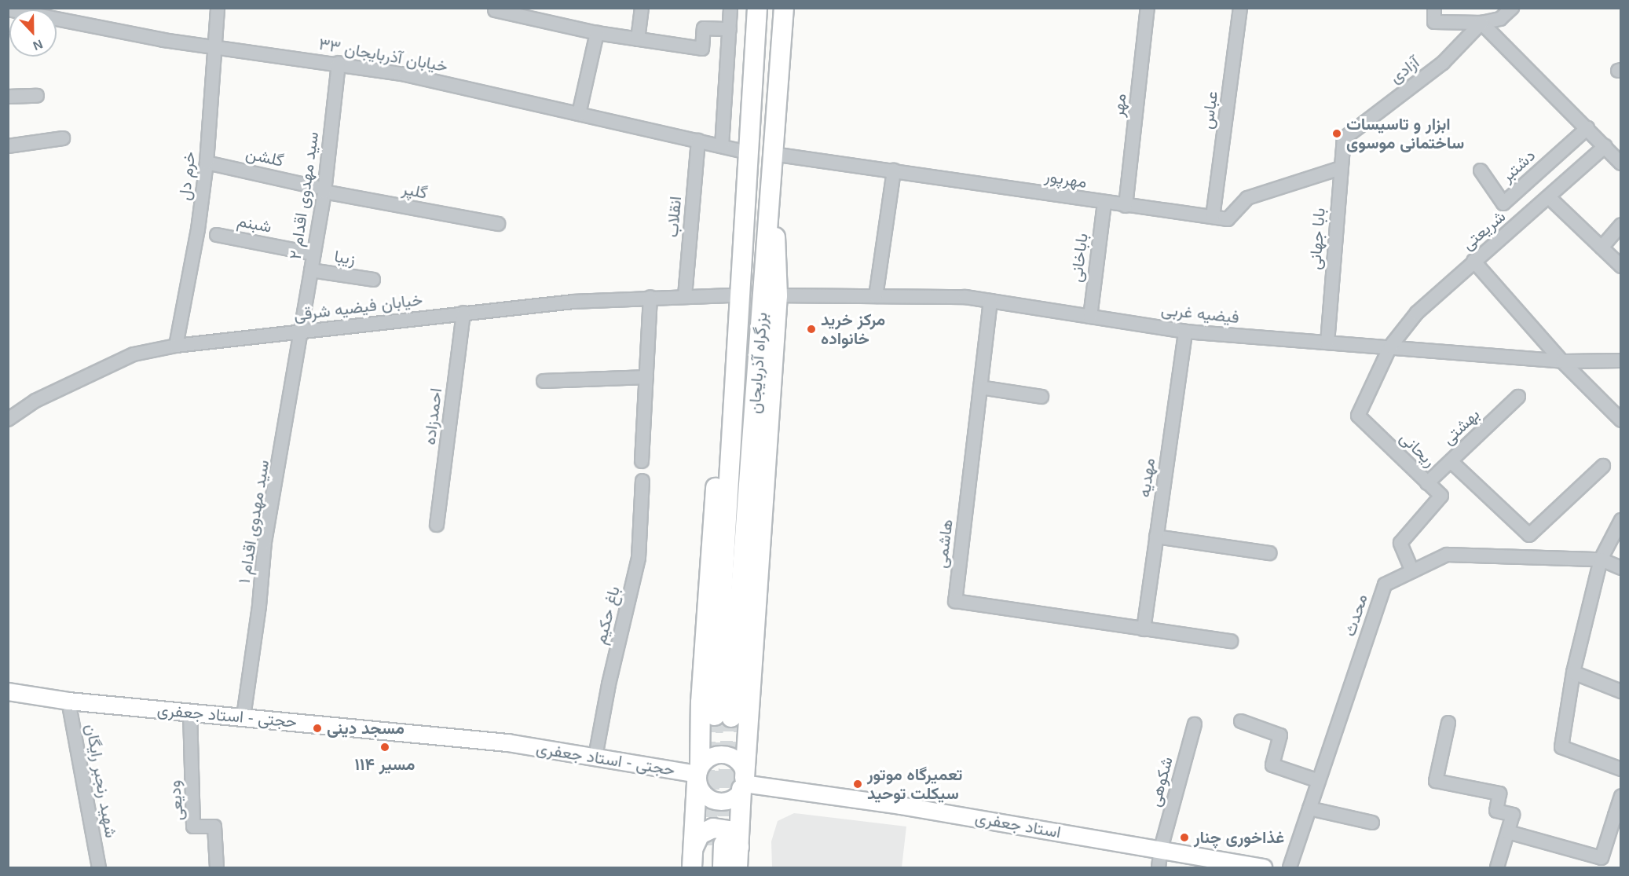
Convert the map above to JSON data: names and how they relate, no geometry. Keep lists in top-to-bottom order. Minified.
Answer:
{"streets":{"highway":["بزرگراه آذربایجان"],"main road":["حجتی - استاد جعفری","استاد جعفری"],"street":["خیابان آذربایجان ۳۳","آزادی","مهر","عباس","گلشن","دشتبر","خرم دل","مهرپور","گلپر","سید مهدوی اقدام ۲","انقلاب","شبنم","شریعتی","بابا جهانی","زیبا","باباخانی","خیابان فیضیه شرقی","فیضیه غربی","احمدزاده","بهشتی","ریحانی","مهدیه","سید مهدوی اقدام ۱","هاشمی","باغ حکیم","محدث","شهید رنجبر رایگان","شکوهی","ودیعی"]},"crossings":[["خیابان آذربایجان ۳۳","خرم دل"],["خیابان آذربایجان ۳۳","سید مهدوی اقدام ۲"],["خیابان آذربایجان ۳۳","انقلاب"],["خیابان آذربایجان ۳۳","بزرگراه آذربایجان"],["آزادی","بابا جهانی"],["مهر","مهرپور"],["عباس","مهرپور"],["گلشن","خرم دل"],["گلشن","گلپر"],["گلشن","سید مهدوی اقدام ۲"],["خرم دل","خیابان فیضیه شرقی"],["مهرپور","بابا جهانی"],["مهرپور","باباخانی"],["مهرپور","بزرگراه آذربایجان"],["گلپر","سید مهدوی اقدام ۲"],["سید مهدوی اقدام ۲","شبنم"],["سید مهدوی اقدام ۲","زیبا"],["سید مهدوی اقدام ۲","خیابان فیضیه شرقی"],["سید مهدوی اقدام ۲","سید مهدوی اقدام ۱"],["انقلاب","خیابان فیضیه شرقی"],["شریعتی","فیضیه غربی"],["شریعتی","ریحانی"],["بابا جهانی","فیضیه غربی"],["باباخانی","فیضیه غربی"],["خیابان فیضیه شرقی","احمدزاده"],["خیابان فیضیه شرقی","سید مهدوی اقدام ۱"],["فیضیه غربی","ریحانی"],["فیضیه غربی","مهدیه"],["فیضیه غربی","هاشمی"],["بهشتی","ریحانی"],["ریحانی","محدث"],["مهدیه","هاشمی"],["سید مهدوی اقدام ۱","حجتی - استاد جعفری"],["باغ حکیم","حجتی - استاد جعفری"],["حجتی - استاد جعفری","شهید رنجبر رایگان"],["حجتی - استاد جعفری","ودیعی"],["حجتی - استاد جعفری","استاد جعفری"],["شکوهی","استاد جعفری"]],"places":["ابزار و تاسیسات ساختمانی موسوی","مرکز خرید خانواده","مسجد دینی","مسیر ۱۱۴","تعمیرگاه موتور سیکلت توحید","غذاخوری چنار"],"north":"bottom"}
